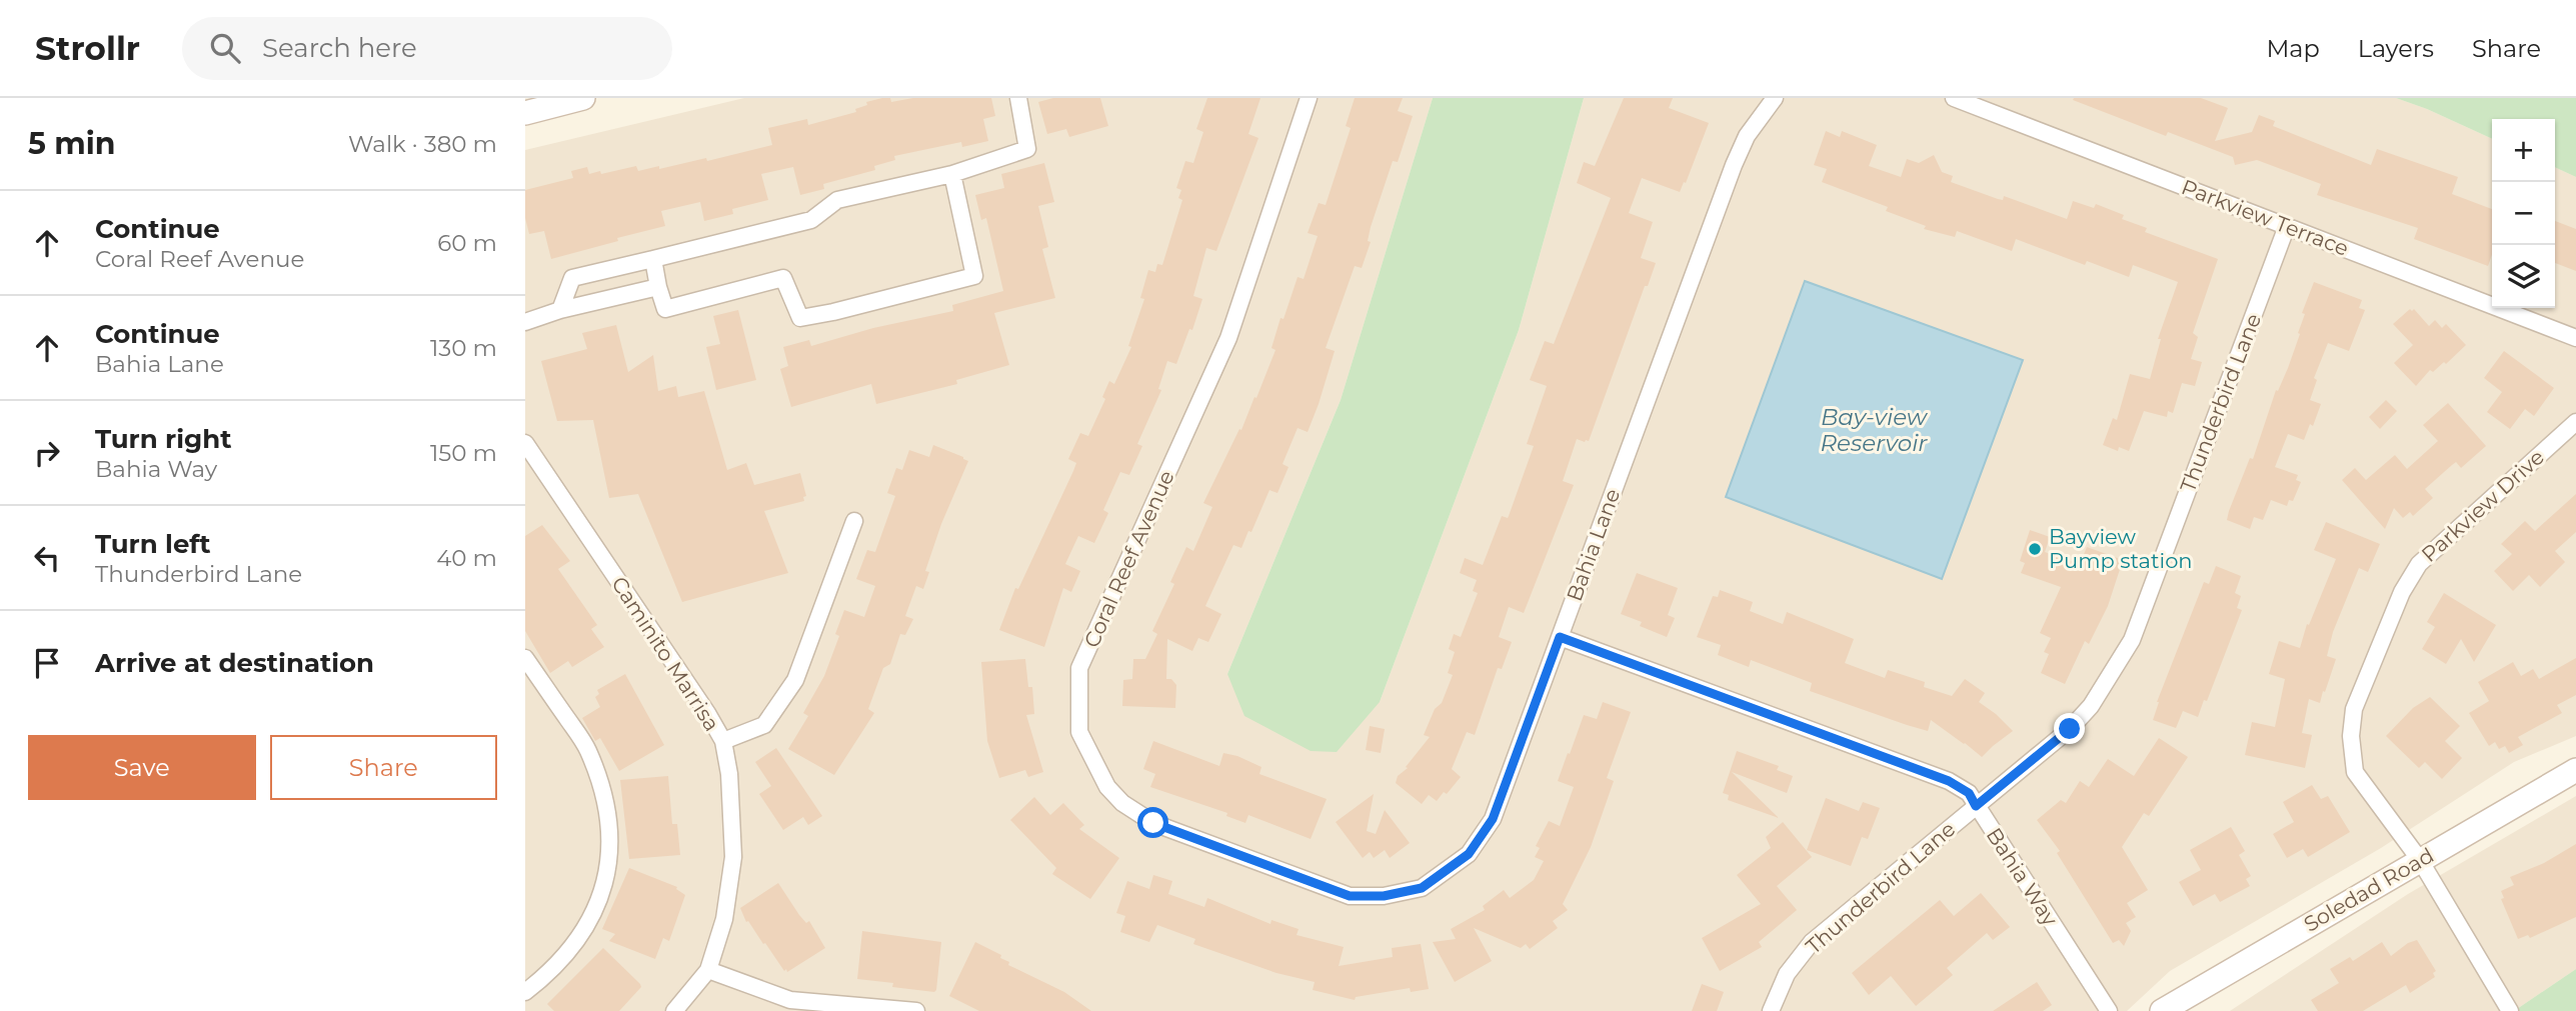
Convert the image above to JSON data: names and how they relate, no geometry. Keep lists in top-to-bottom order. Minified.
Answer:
{"streets":{"street":["Parkview Terrace","Thunderbird Lane","Parkview Drive","Bahia Lane","Coral Reef Avenue","Caminito Marrisa","Bahia Way","Soledad Road"]},"crossings":[["Parkview Terrace","Thunderbird Lane"],["Thunderbird Lane","Bahia Way"],["Parkview Drive","Soledad Road"],["Bahia Lane","Coral Reef Avenue"],["Bahia Lane","Bahia Way"]],"water":["Bay-view Reservoir"],"places":["Bayview Pump station"],"page":{"header":"Strollr","search":"Search here","nav":["Map","Layers","Share"],"heading":["5 min","Walk · 380 m"],"map_buttons":["+","−"],"list":[["Continue","Coral Reef Avenue","60 m"],["Continue","Bahia Lane","130 m"],["Turn right","Bahia Way","150 m"],["Turn left","Thunderbird Lane","40 m"],"Arrive at destination"],"buttons":["Save","Share"]}}
